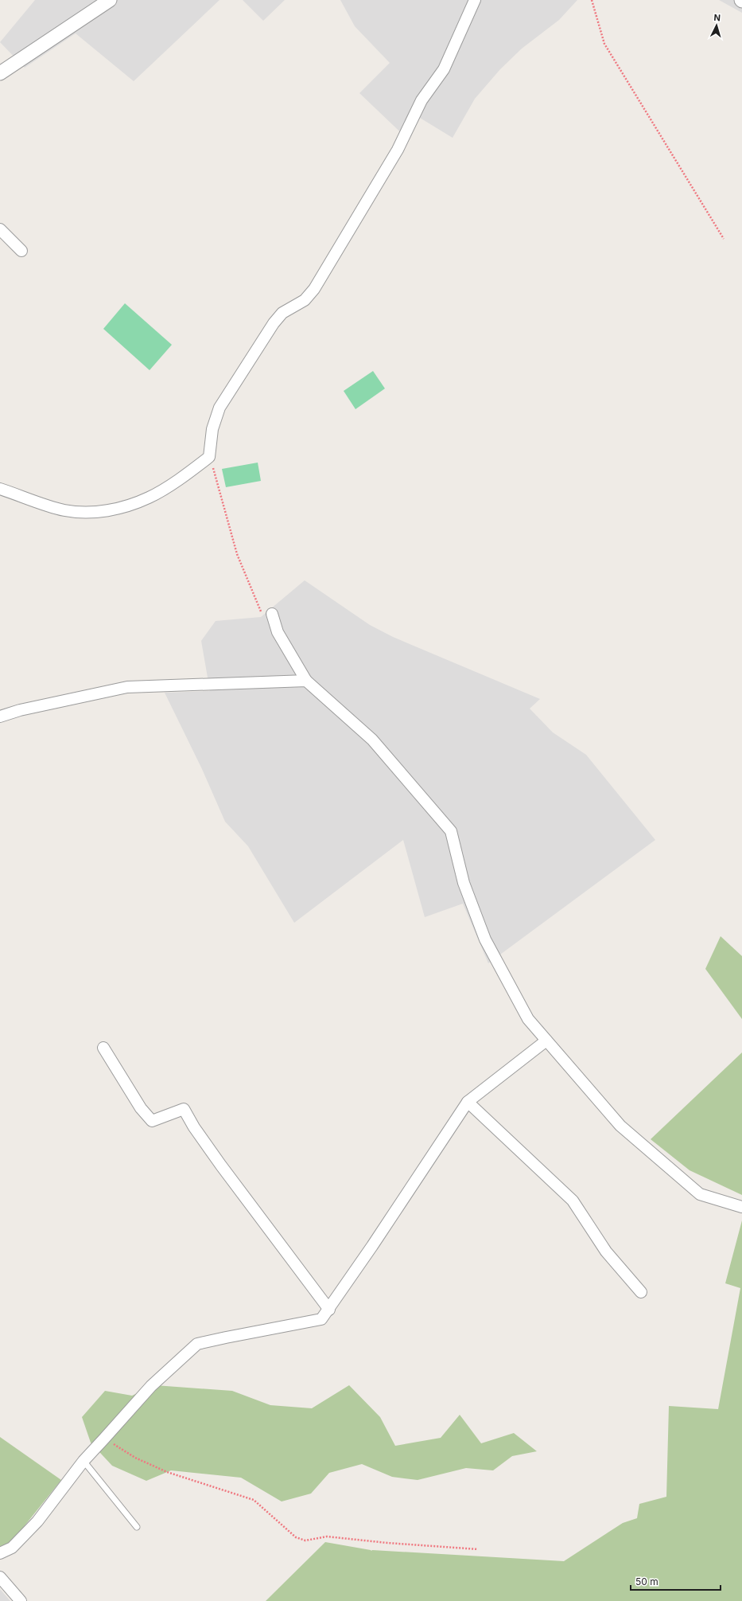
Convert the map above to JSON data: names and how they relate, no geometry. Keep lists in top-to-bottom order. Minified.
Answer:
{"scale_bar":"50 m","north":"top"}
